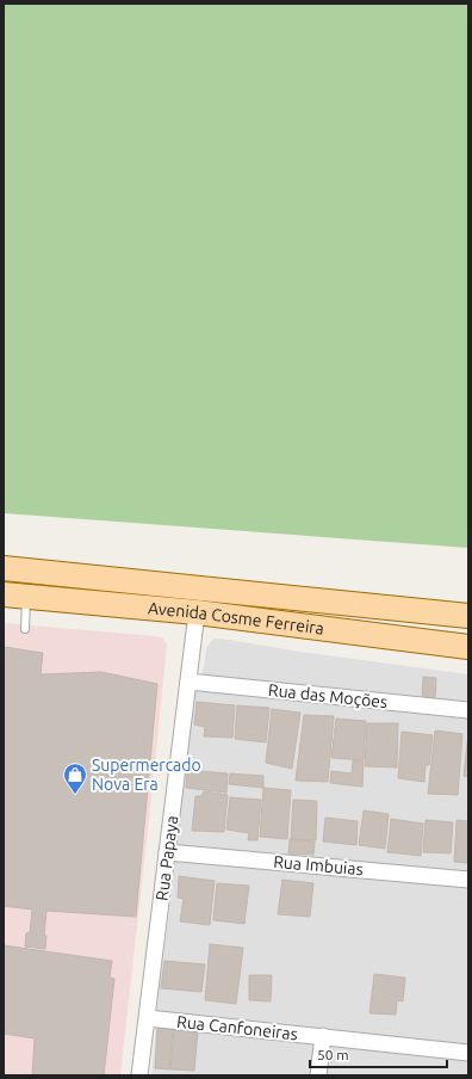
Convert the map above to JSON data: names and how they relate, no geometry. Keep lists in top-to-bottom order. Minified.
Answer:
{"streets":{"main road":["Avenida Cosme Ferreira"],"street":["Rua das Moções","Rua Papaya","Rua Imbuias","Rua Canfoneiras"]},"crossings":[["Avenida Cosme Ferreira","Rua Papaya"],["Rua das Moções","Rua Papaya"],["Rua Papaya","Rua Imbuias"],["Rua Papaya","Rua Canfoneiras"]],"places":{"shop":["Supermercado Nova Era"]},"scale_bar":"50 m"}
